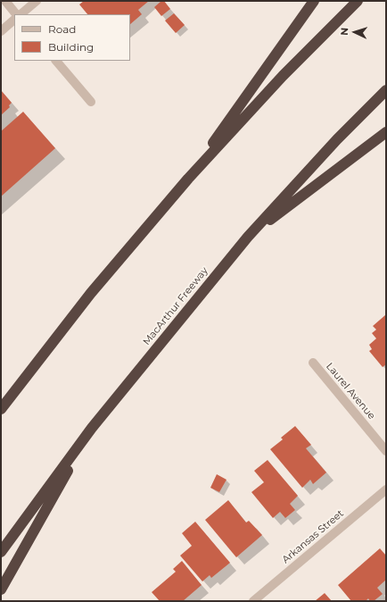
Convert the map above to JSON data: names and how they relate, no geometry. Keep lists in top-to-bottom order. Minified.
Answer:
{"streets":{"highway":["MacArthur Freeway"],"street":["Laurel Avenue","Arkansas Street"]},"legend":["Road","Building"],"north":"left"}
